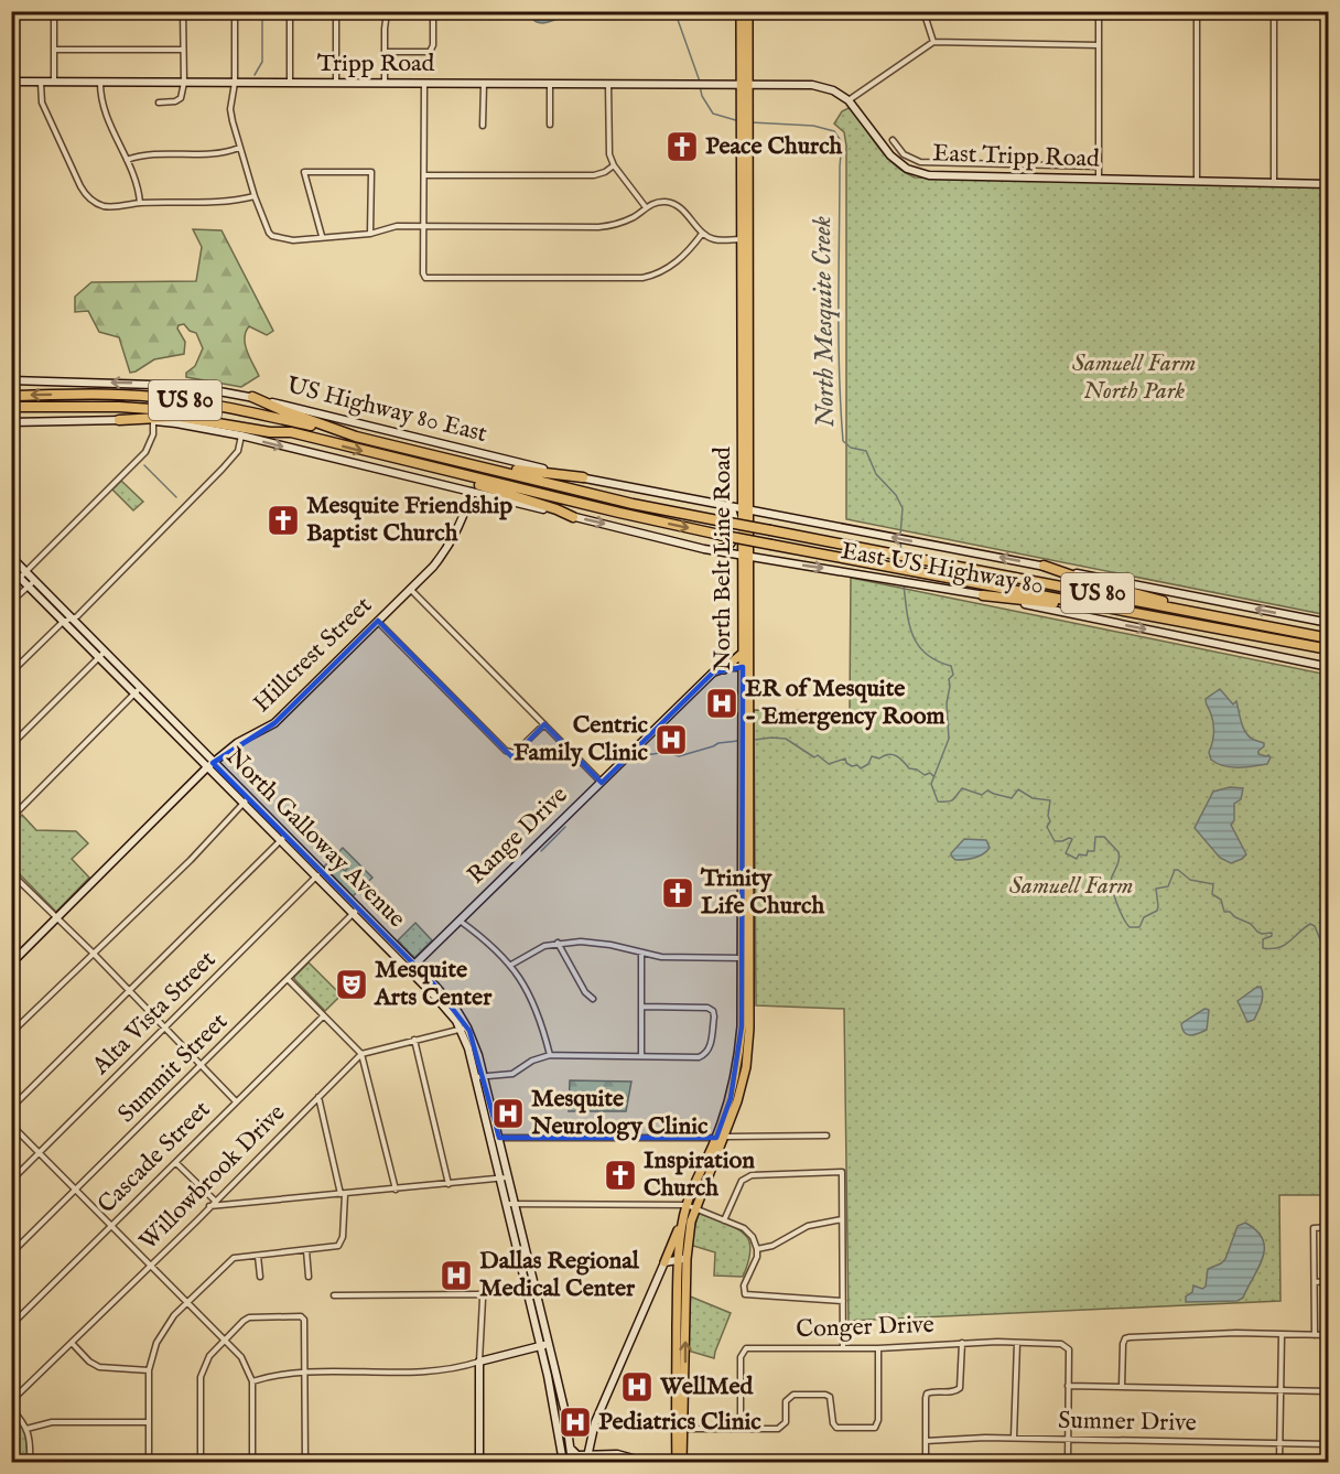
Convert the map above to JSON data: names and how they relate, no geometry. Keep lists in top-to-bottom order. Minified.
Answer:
{"streets":{"highway":["US 80"],"main road":["Tripp Road","East Tripp Road","US Highway 80 East","North Belt Line Road","East US Highway 80","Hillcrest Street","Range Drive","North Galloway Avenue"],"street":["Alta Vista Street","Summit Street","Cascade Street","Willowbrook Drive","Conger Drive","Sumner Drive"]},"crossings":[["Tripp Road","East Tripp Road"],["Tripp Road","North Belt Line Road"],["East Tripp Road","North Belt Line Road"],["US Highway 80 East","North Belt Line Road"],["US Highway 80 East","East US Highway 80"],["North Belt Line Road","East US Highway 80"],["North Belt Line Road","Range Drive"],["Hillcrest Street","North Galloway Avenue"],["Range Drive","North Galloway Avenue"],["North Galloway Avenue","Alta Vista Street"],["North Galloway Avenue","Summit Street"]],"water":["North Mesquite Creek"],"parks":["Samuell Farm North Park","Samuell Farm"],"places":{"church":["Peace Church","Mesquite Friendship Baptist Church","Trinity Life Church","Inspiration Church"],"hospital":["ER of Mesquite - Emergency Room","Centric Family Clinic","Mesquite Neurology Clinic","Dallas Regional Medical Center","WellMed","Pediatrics Clinic"],"theatre":["Mesquite Arts Center"]}}
